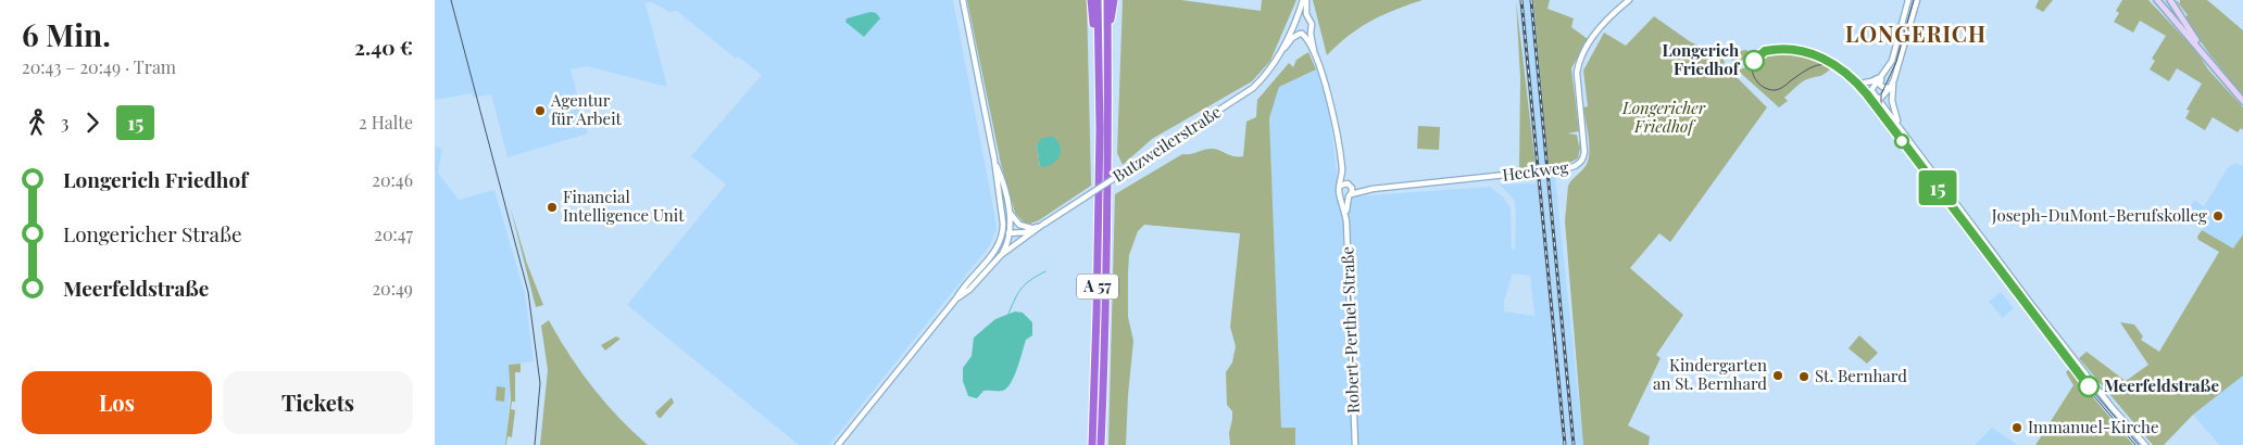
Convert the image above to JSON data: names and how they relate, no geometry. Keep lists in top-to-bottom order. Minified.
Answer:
{"streets":{"highway":["A 57"],"street":["Butzweilerstraße","Heckweg","Robert-Perthel-Straße"]},"crossings":[["Heckweg","Robert-Perthel-Straße"]],"districts":["LONGERICH"],"parks":["Longericher Friedhof"],"places":["Longerich Friedhof","Agentur für Arbeit","Financial Intelligence Unit","Joseph-DuMont-Berufskolleg","Kindergarten an St. Bernhard","St. Bernhard","Meerfeldstraße","Immanuel-Kirche"],"lines":["tram line 15"],"page":{"heading":["6 Min.","20:43 – 20:49 · Tram","2.40 €"],"on_map":"15","legs":["3","15","2 Halte"],"list":[{"name":"Longerich Friedhof","value":"20:46"},{"name":"Longericher Straße","value":"20:47"},{"name":"Meerfeldstraße","value":"20:49"}],"buttons":["Los","Tickets"]}}
